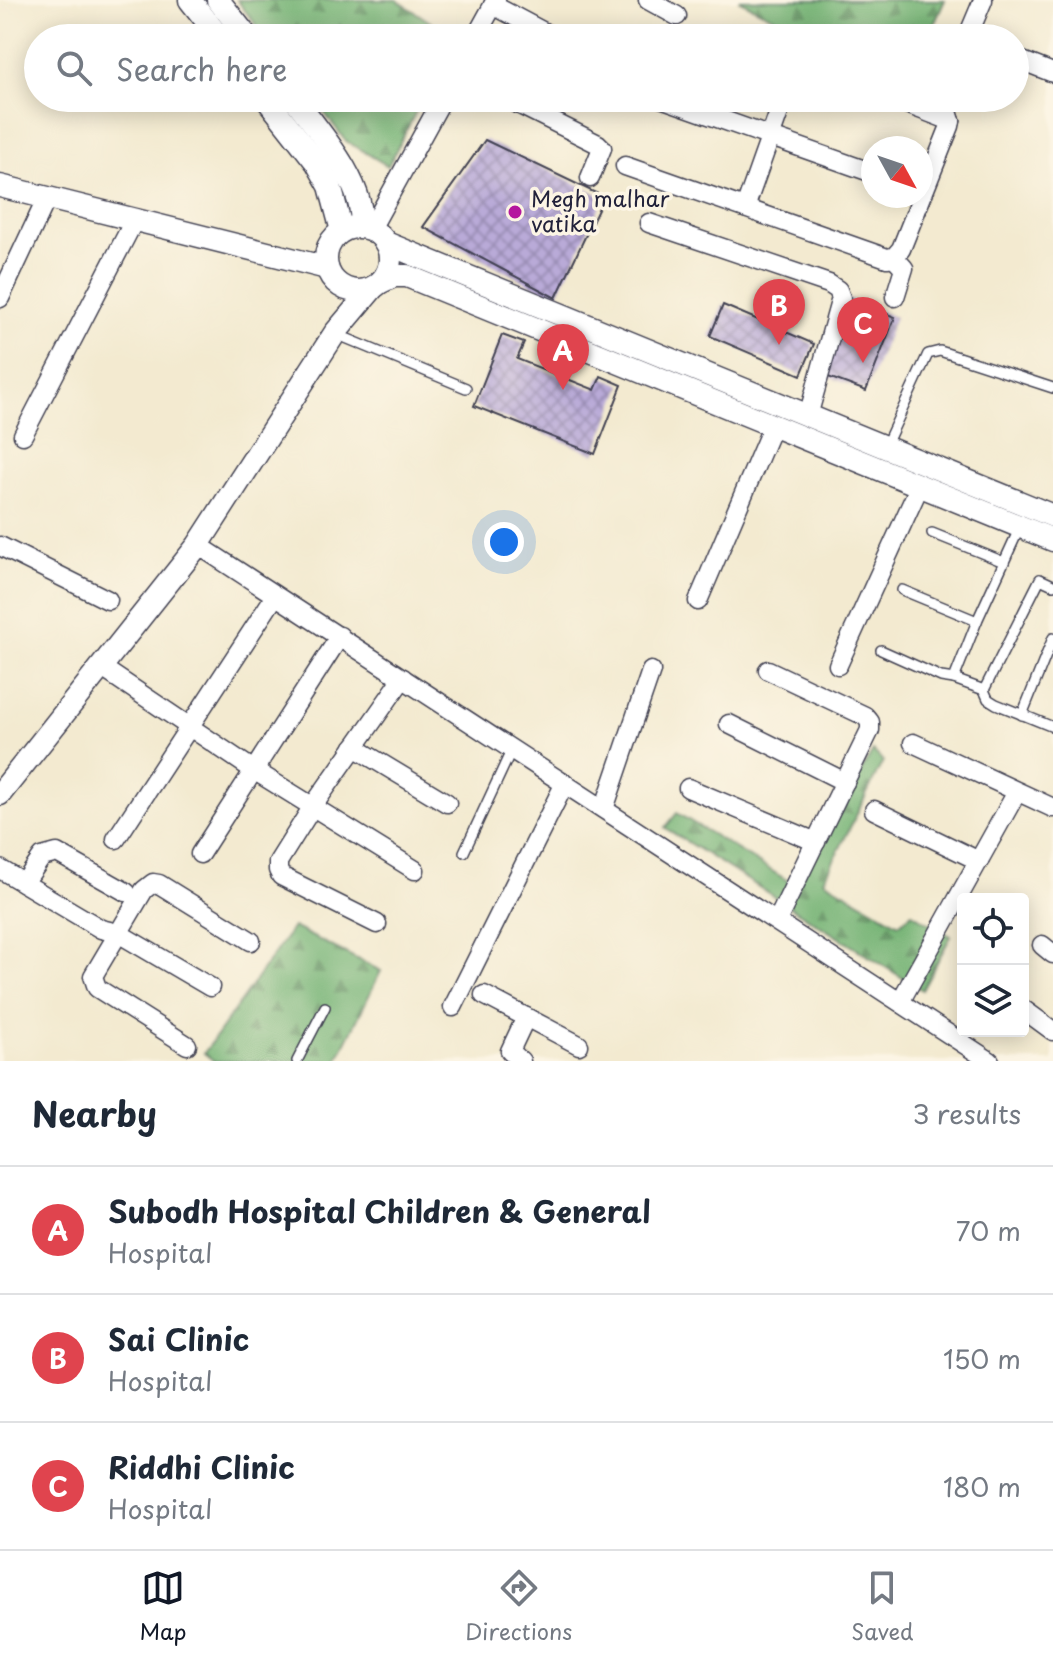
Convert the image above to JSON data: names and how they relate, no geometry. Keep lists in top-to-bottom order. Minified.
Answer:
{"places":["Megh malhar vatika"],"north":"bottom right","page":{"search":"Search here","pins":["B","C","A"],"heading":["Nearby","3 results"],"list":[{"mark":"A","name":"Subodh Hospital Children & General","note":"Hospital","value":"70 m"},{"mark":"B","name":"Sai Clinic","note":"Hospital","value":"150 m"},{"mark":"C","name":"Riddhi Clinic","note":"Hospital","value":"180 m"}],"nav":["Map","Directions","Saved"]}}
